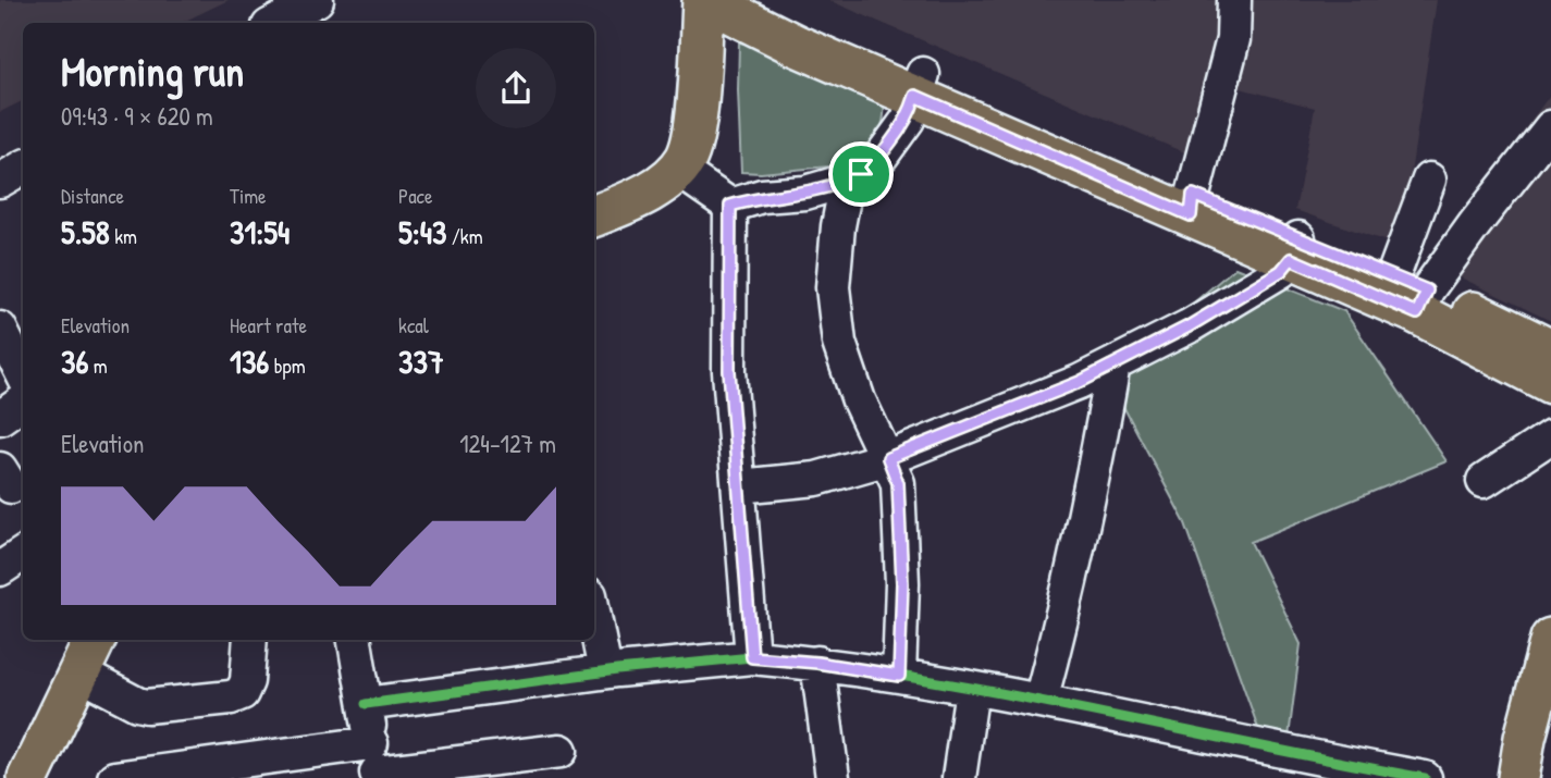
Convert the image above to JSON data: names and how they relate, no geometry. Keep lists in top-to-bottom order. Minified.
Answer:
{"page":{"heading":["Morning run","09:43 · 9 × 620 m"],"stats":[["Distance","5.58 km"],["Time","31:54"],["Pace","5:43 /km"],["Elevation","36 m"],["Heart rate","136 bpm"],["kcal","337"]],"chart":["Elevation","124–127 m"]}}
